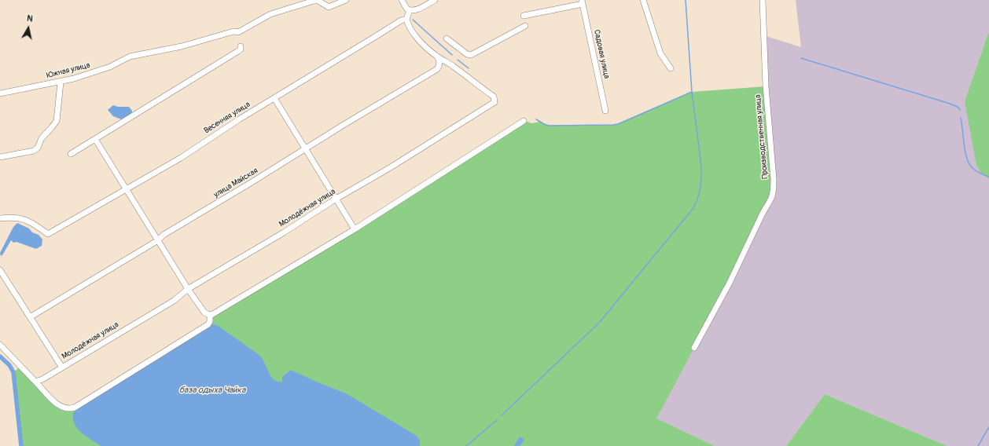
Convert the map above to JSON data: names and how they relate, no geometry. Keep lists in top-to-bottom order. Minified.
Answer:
{"streets":{"street":["Садовая улица","Южная улица","Весенняя улица","Производственная улица","улица Майская","Молодёжная улица"]},"crossings":[["Весенняя улица","Молодёжная улица"],["улица Майская","Молодёжная улица"]],"water":["база одыха Чайка"],"north":"top"}
